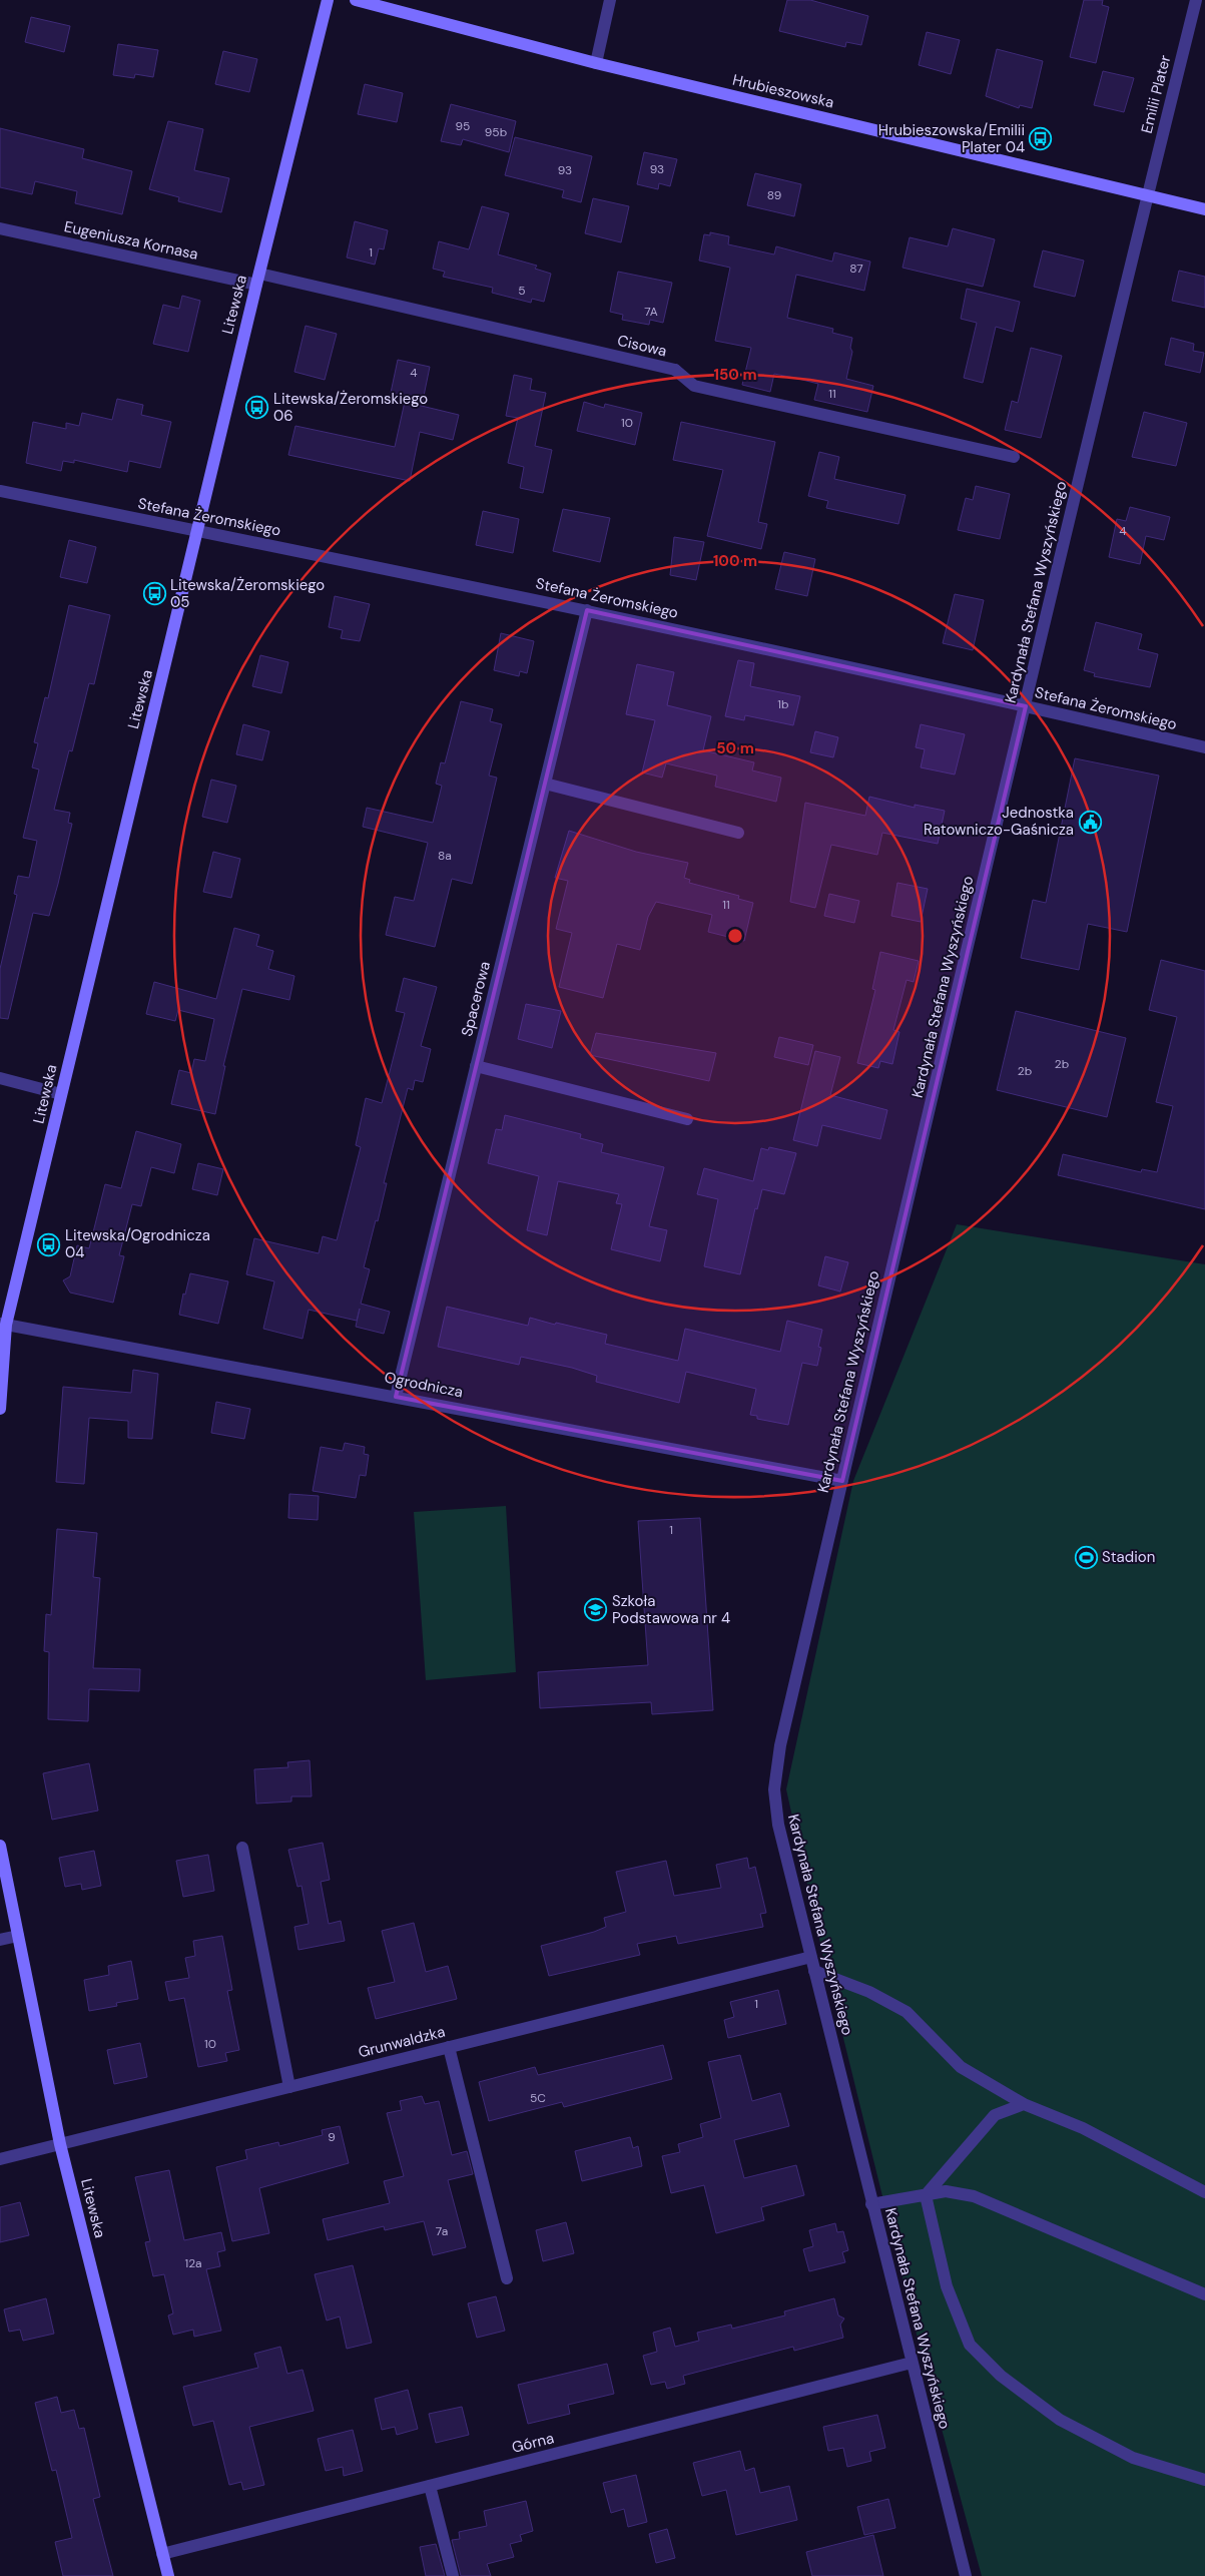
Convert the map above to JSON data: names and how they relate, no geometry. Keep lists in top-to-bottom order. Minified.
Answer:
{"streets":{"main road":["Hrubieszowska","Litewska"],"street":["Emilii Plater","Eugeniusza Kornasa","Cisowa","Stefana Żeromskiego","Kardynała Stefana Wyszyńskiego","Spacerowa","Ogrodnicza","Grunwaldzka","Górna"]},"crossings":[["Hrubieszowska","Emilii Plater"],["Hrubieszowska","Kardynała Stefana Wyszyńskiego"],["Emilii Plater","Kardynała Stefana Wyszyńskiego"],["Eugeniusza Kornasa","Litewska"],["Eugeniusza Kornasa","Cisowa"],["Litewska","Cisowa"],["Litewska","Stefana Żeromskiego"],["Litewska","Ogrodnicza"],["Litewska","Grunwaldzka"],["Litewska","Górna"],["Stefana Żeromskiego","Kardynała Stefana Wyszyńskiego"],["Stefana Żeromskiego","Spacerowa"],["Kardynała Stefana Wyszyńskiego","Ogrodnicza"],["Kardynała Stefana Wyszyńskiego","Grunwaldzka"],["Kardynała Stefana Wyszyńskiego","Górna"],["Spacerowa","Ogrodnicza"]],"places":{"bus stop":["Hrubieszowska/Emilii Plater 04","Litewska/Żeromskiego 06","Litewska/Żeromskiego 05","Litewska/Ogrodnicza 04"],"public building":["Jednostka Ratowniczo-Gaśnicza"],"sports":["Stadion"],"school or university":["Szkoła Podstawowa nr 4"]},"house_numbers":["95","95b","93","93","89","1","87","5","7A","4","11","10","4","1b","8a","11","2b","2b","1","1","10","5C","9","7a","12a"],"rings":["150 m","100 m","50 m"]}
